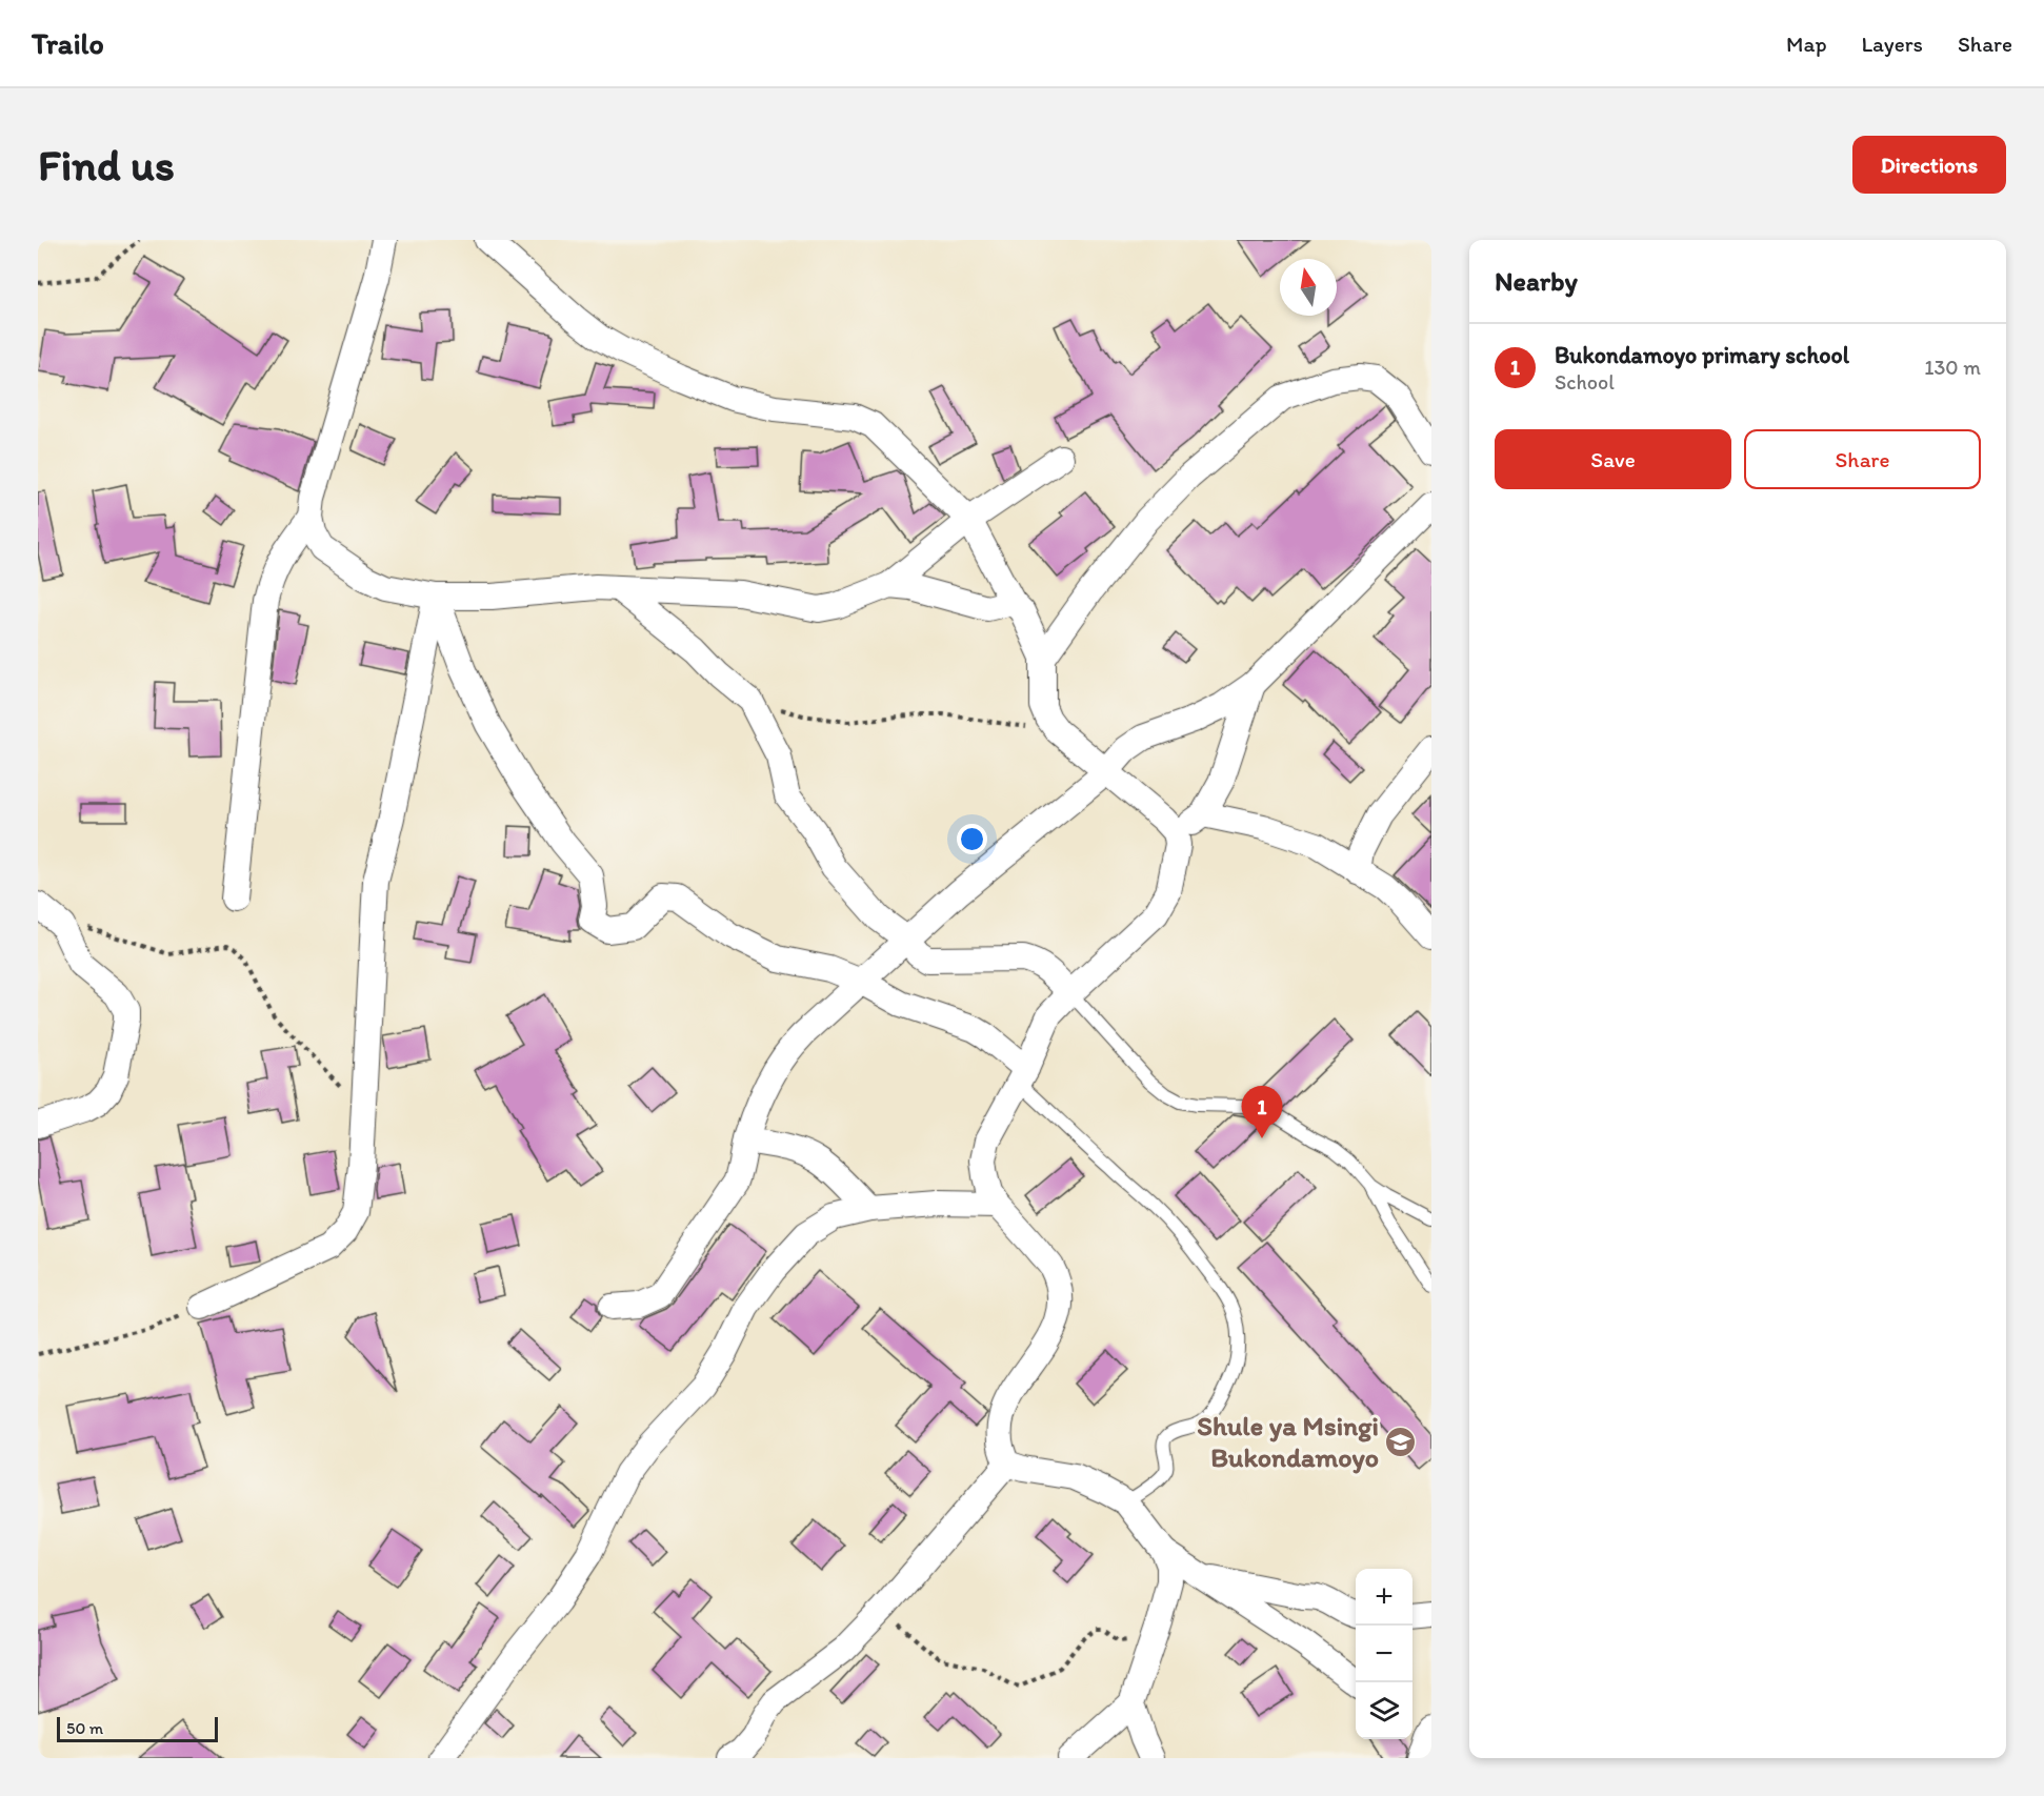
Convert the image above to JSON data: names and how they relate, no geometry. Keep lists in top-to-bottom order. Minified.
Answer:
{"places":{"school or university":["Shule ya Msingi Bukondamoyo"]},"scale_bar":"50 m","north":"top","page":{"header":"Trailo","nav":["Map","Layers","Share"],"buttons":["Directions",["Save","Share"]],"title":"Find us","heading":"Nearby","list":[{"mark":"1","name":"Bukondamoyo primary school","note":"School","value":"130 m"}],"pins":"1","map_buttons":["+","−"],"scale":"50 m"}}
